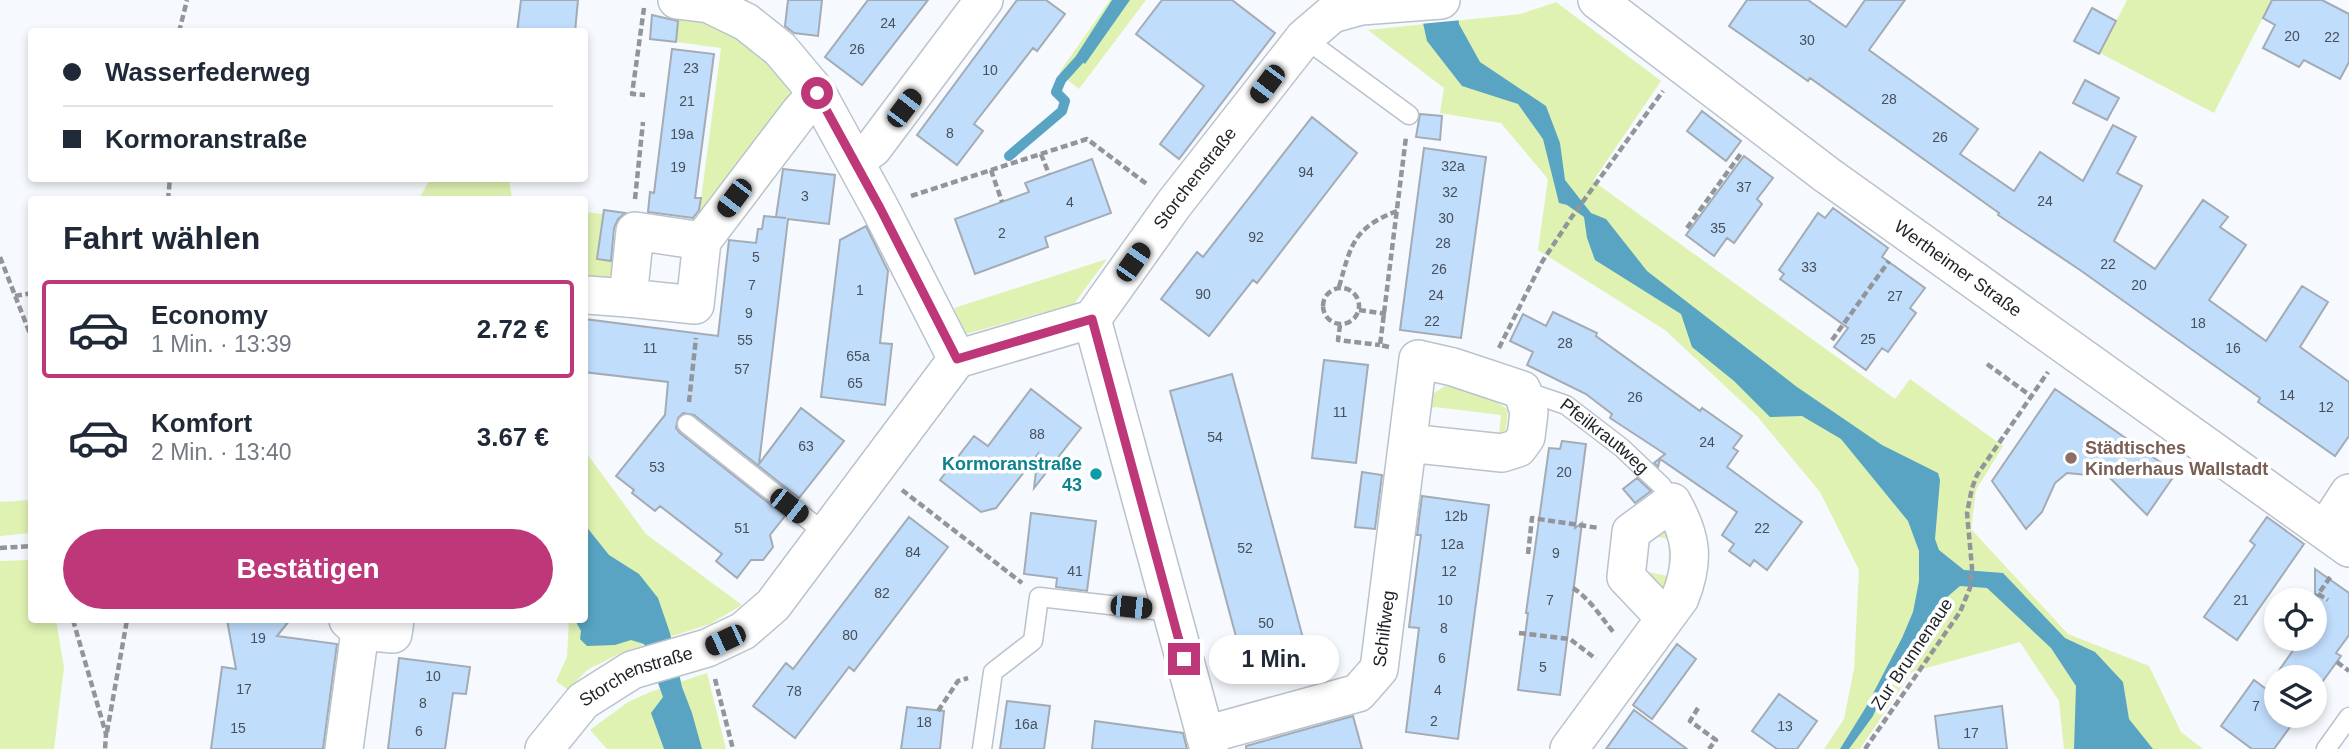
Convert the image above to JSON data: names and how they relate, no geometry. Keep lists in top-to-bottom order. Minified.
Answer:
{"streets":{"street":["Storchenstraße","Wertheimer Straße","Pfeilkrautweg","Schilfweg"],"path":["Zur Brunnenaue"]},"crossings":[["Wertheimer Straße","Zur Brunnenaue"]],"places":["Städtisches Kinderhaus Wallstadt","Kormoranstraße 43"],"house_numbers":["24","20","22","30","26","23","10","28","21","8","19a","26","32a","19","94","37","32","3","24","4","30","35","2","92","28","5","22","33","26","7","20","1","90","24","27","9","22","18","25","55","28","11","16","65a","57","65","14","26","12","11","88","54","24","63","53","20","12b","51","22","12a","52","84","9","41","12","82","10","7","21","50","8","80","19","6","5","10","17","4","78","8","7","2","18","16a","13","15","6","17"],"page":{"banner":["Wasserfederweg","Kormoranstraße"],"heading":"Fahrt wählen","list":[{"name":"Economy","note":"1 Min. · 13:39","value":"2.72 €"},{"name":"Komfort","note":"2 Min. · 13:40","value":"3.67 €"}],"buttons":"Bestätigen","bubble":"1 Min."}}
